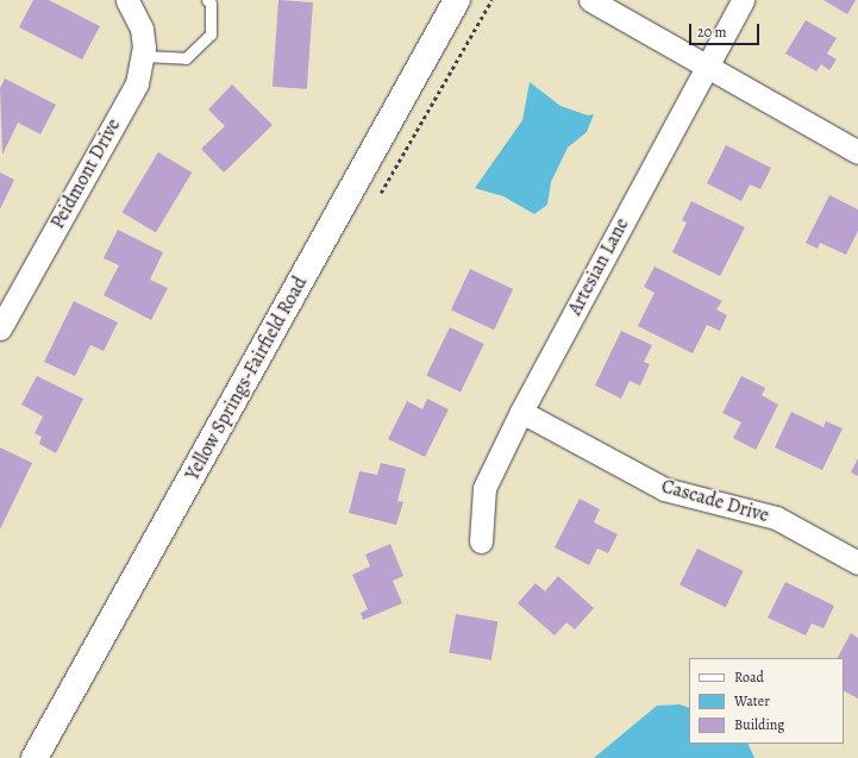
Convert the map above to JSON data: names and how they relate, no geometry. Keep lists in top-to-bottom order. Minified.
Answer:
{"streets":{"main road":["Yellow Springs-Fairfield Road"],"street":["Peidmont Drive","Artesian Lane","Cascade Drive"]},"crossings":[["Artesian Lane","Cascade Drive"]],"legend":["Road","Water","Building"],"scale_bar":"20 m"}
